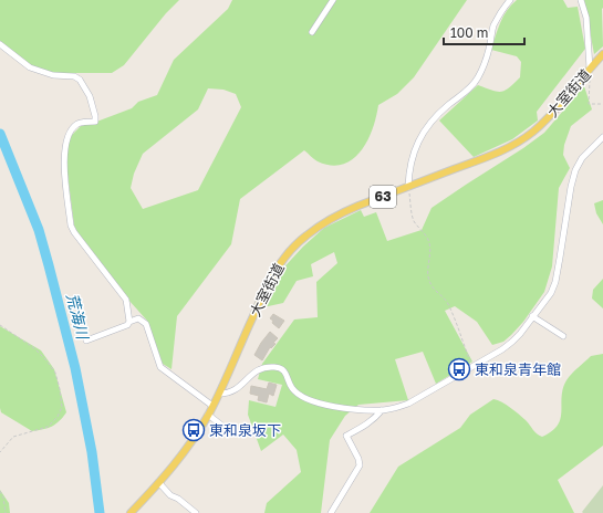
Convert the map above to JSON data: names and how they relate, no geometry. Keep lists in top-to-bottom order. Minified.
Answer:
{"streets":{"main road":["大室街道","63"]},"water":["荒海川"],"places":{"bus stop":["東和泉青年館","東和泉坂下"]},"scale_bar":"100 m"}
